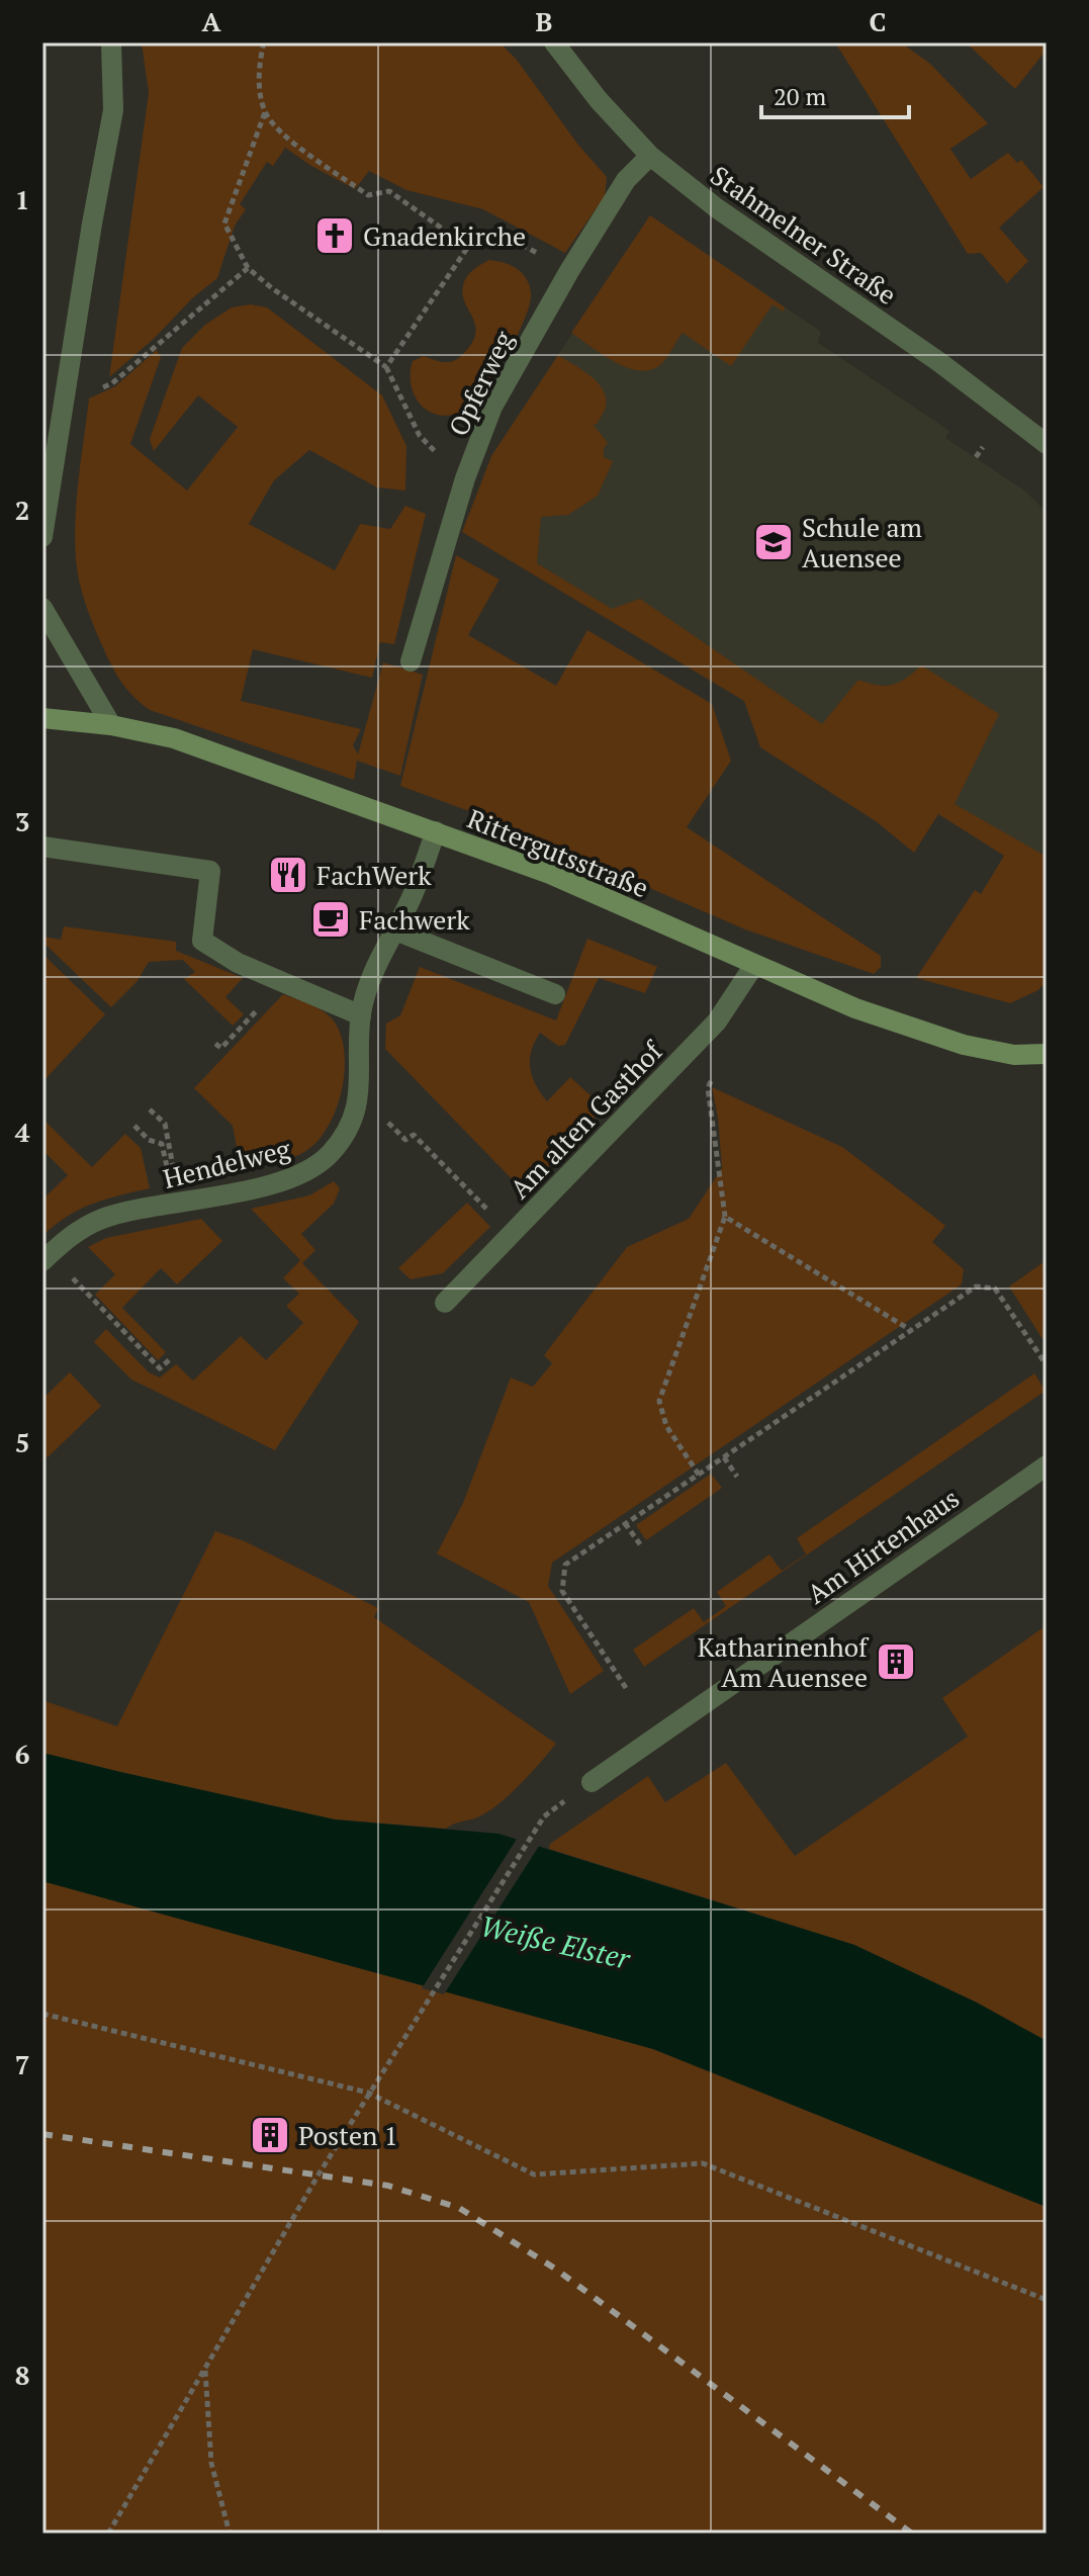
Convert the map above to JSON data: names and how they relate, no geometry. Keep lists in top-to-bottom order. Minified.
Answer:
{"streets":{"main road":["Rittergutsstraße"],"street":["Stahmelner Straße","Opferweg","Am alten Gasthof","Hendelweg","Am Hirtenhaus"]},"crossings":[["Stahmelner Straße","Opferweg"],["Rittergutsstraße","Am alten Gasthof"],["Rittergutsstraße","Hendelweg"]],"water":["Weiße Elster"],"places":{"church":["Gnadenkirche"],"school or university":["Schule am Auensee"],"restaurant":["FachWerk"],"cafe":["Fachwerk"],"building":["Katharinenhof Am Auensee","Posten 1"]},"scale_bar":"20 m","grid":{"columns":["A","B","C"],"rows":["1","2","3","4","5","6","7","8"]}}
